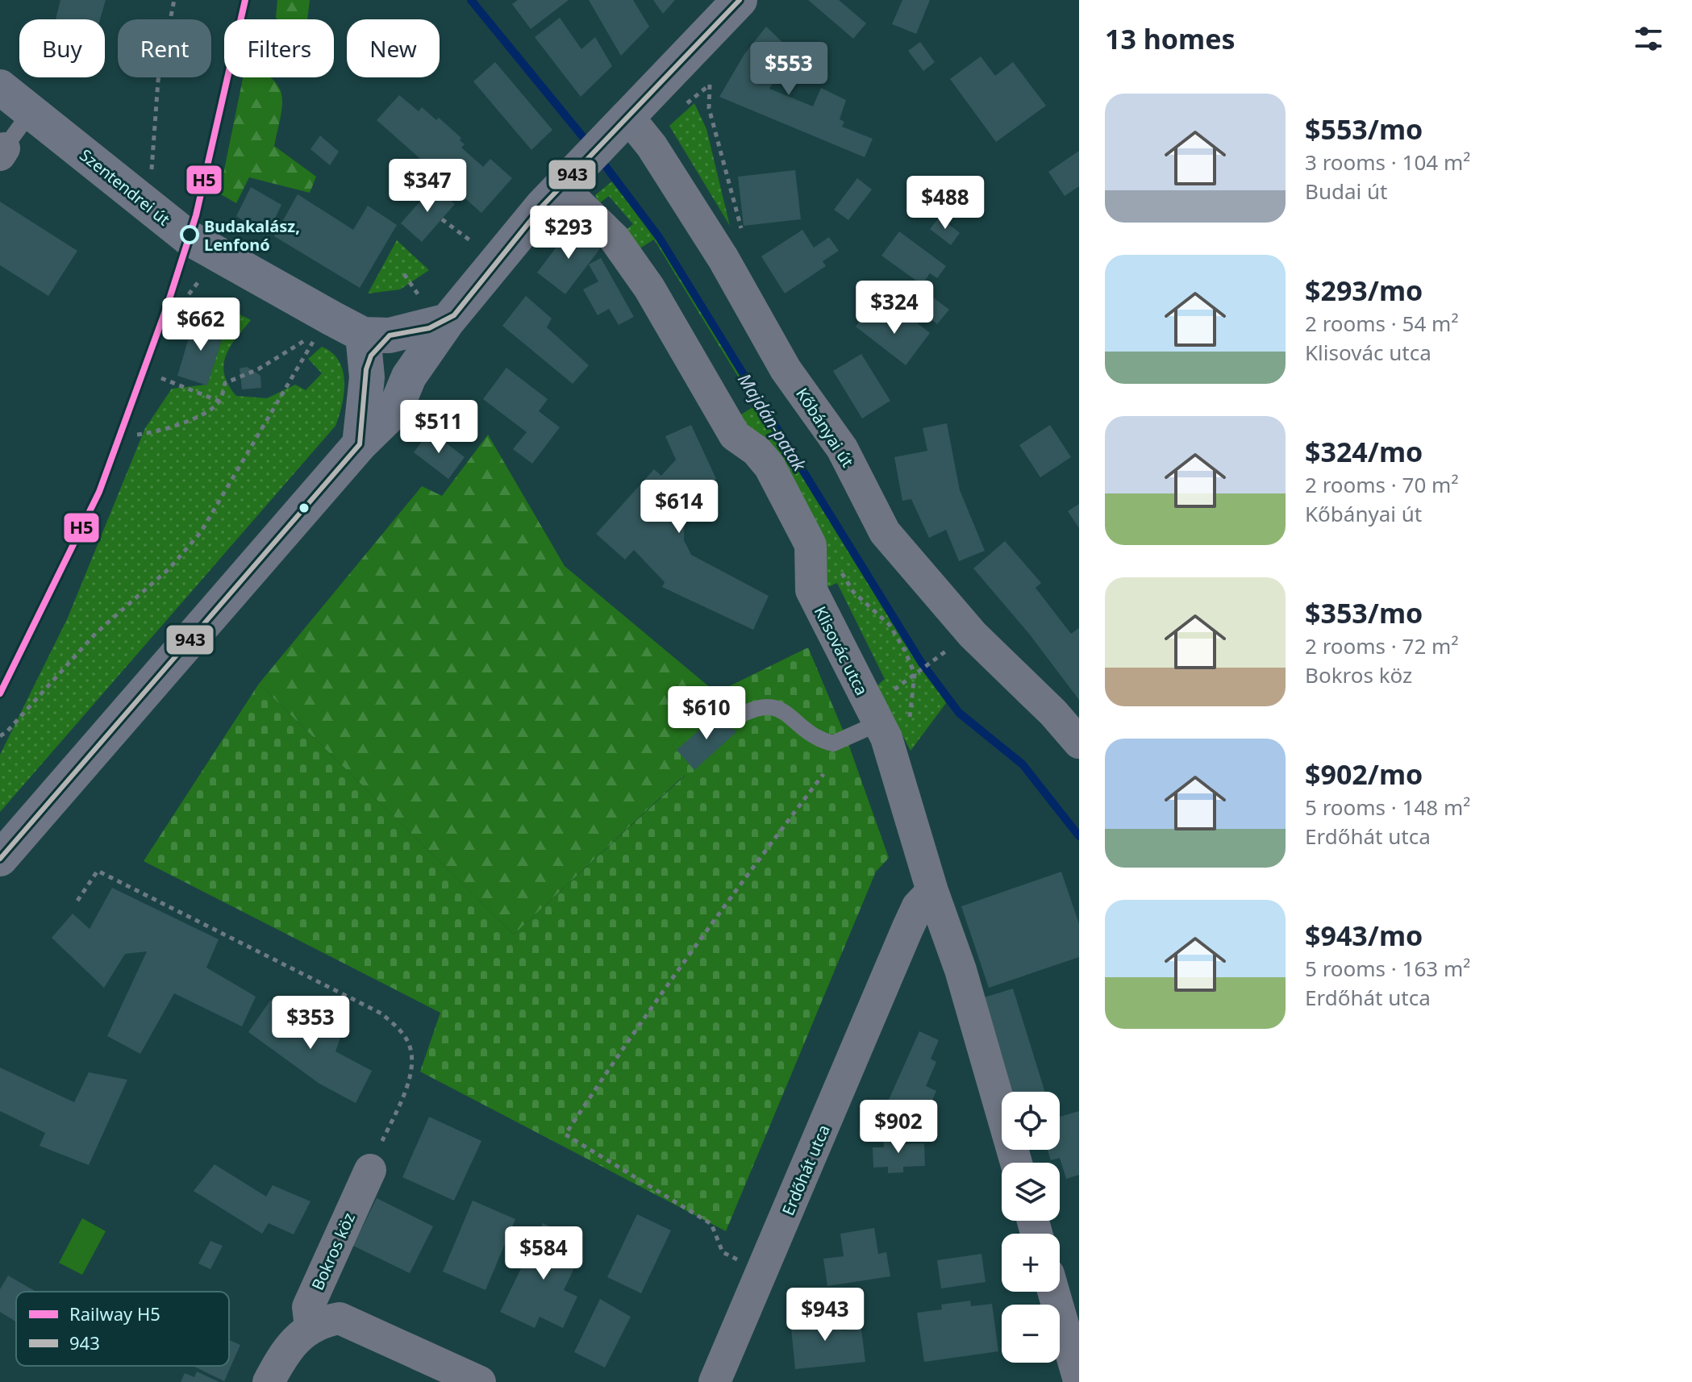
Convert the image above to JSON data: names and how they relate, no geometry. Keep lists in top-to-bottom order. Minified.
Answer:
{"streets":{"main road":["Szentendrei út"],"street":["Kőbányai út","Klisovác utca","Erdőhát utca","Bokros köz"]},"crossings":[["Klisovác utca","Erdőhát utca"]],"water":["Majdán-patak"],"places":["Budakalász, Lenfonó"],"lines":["rail line H5","transit line 943"],"legend":["Railway H5","943"],"page":{"heading":"13 homes","chip":["Buy","Rent","Filters","New"],"price":["$553","$347","$488","$293","$324","$662","$511","$614","$610","$353","$902","$584","$943"],"list":[{"name":"$553/mo","note":"3 rooms · 104 m² · Budai út"},{"name":"$293/mo","note":"2 rooms · 54 m² · Klisovác utca"},{"name":"$324/mo","note":"2 rooms · 70 m² · Kőbányai út"},{"name":"$353/mo","note":"2 rooms · 72 m² · Bokros köz"},{"name":"$902/mo","note":"5 rooms · 148 m² · Erdőhát utca"},{"name":"$943/mo","note":"5 rooms · 163 m² · Erdőhát utca"}],"map_buttons":["+","−"]}}
